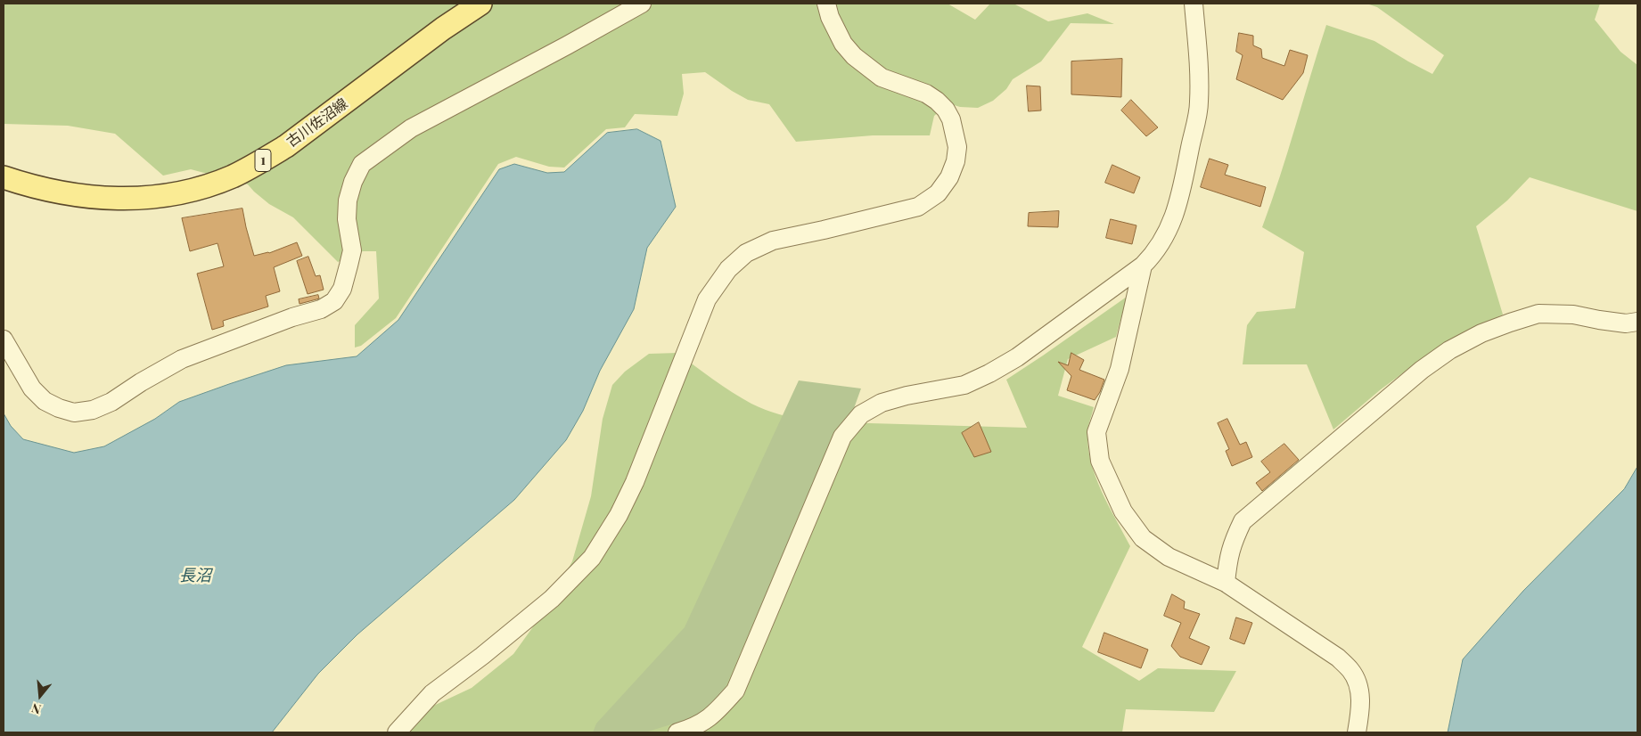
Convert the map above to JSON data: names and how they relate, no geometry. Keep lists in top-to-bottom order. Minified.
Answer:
{"streets":{"main road":["古川佐沼線","1"]},"water":["長沼"],"north":"bottom"}
